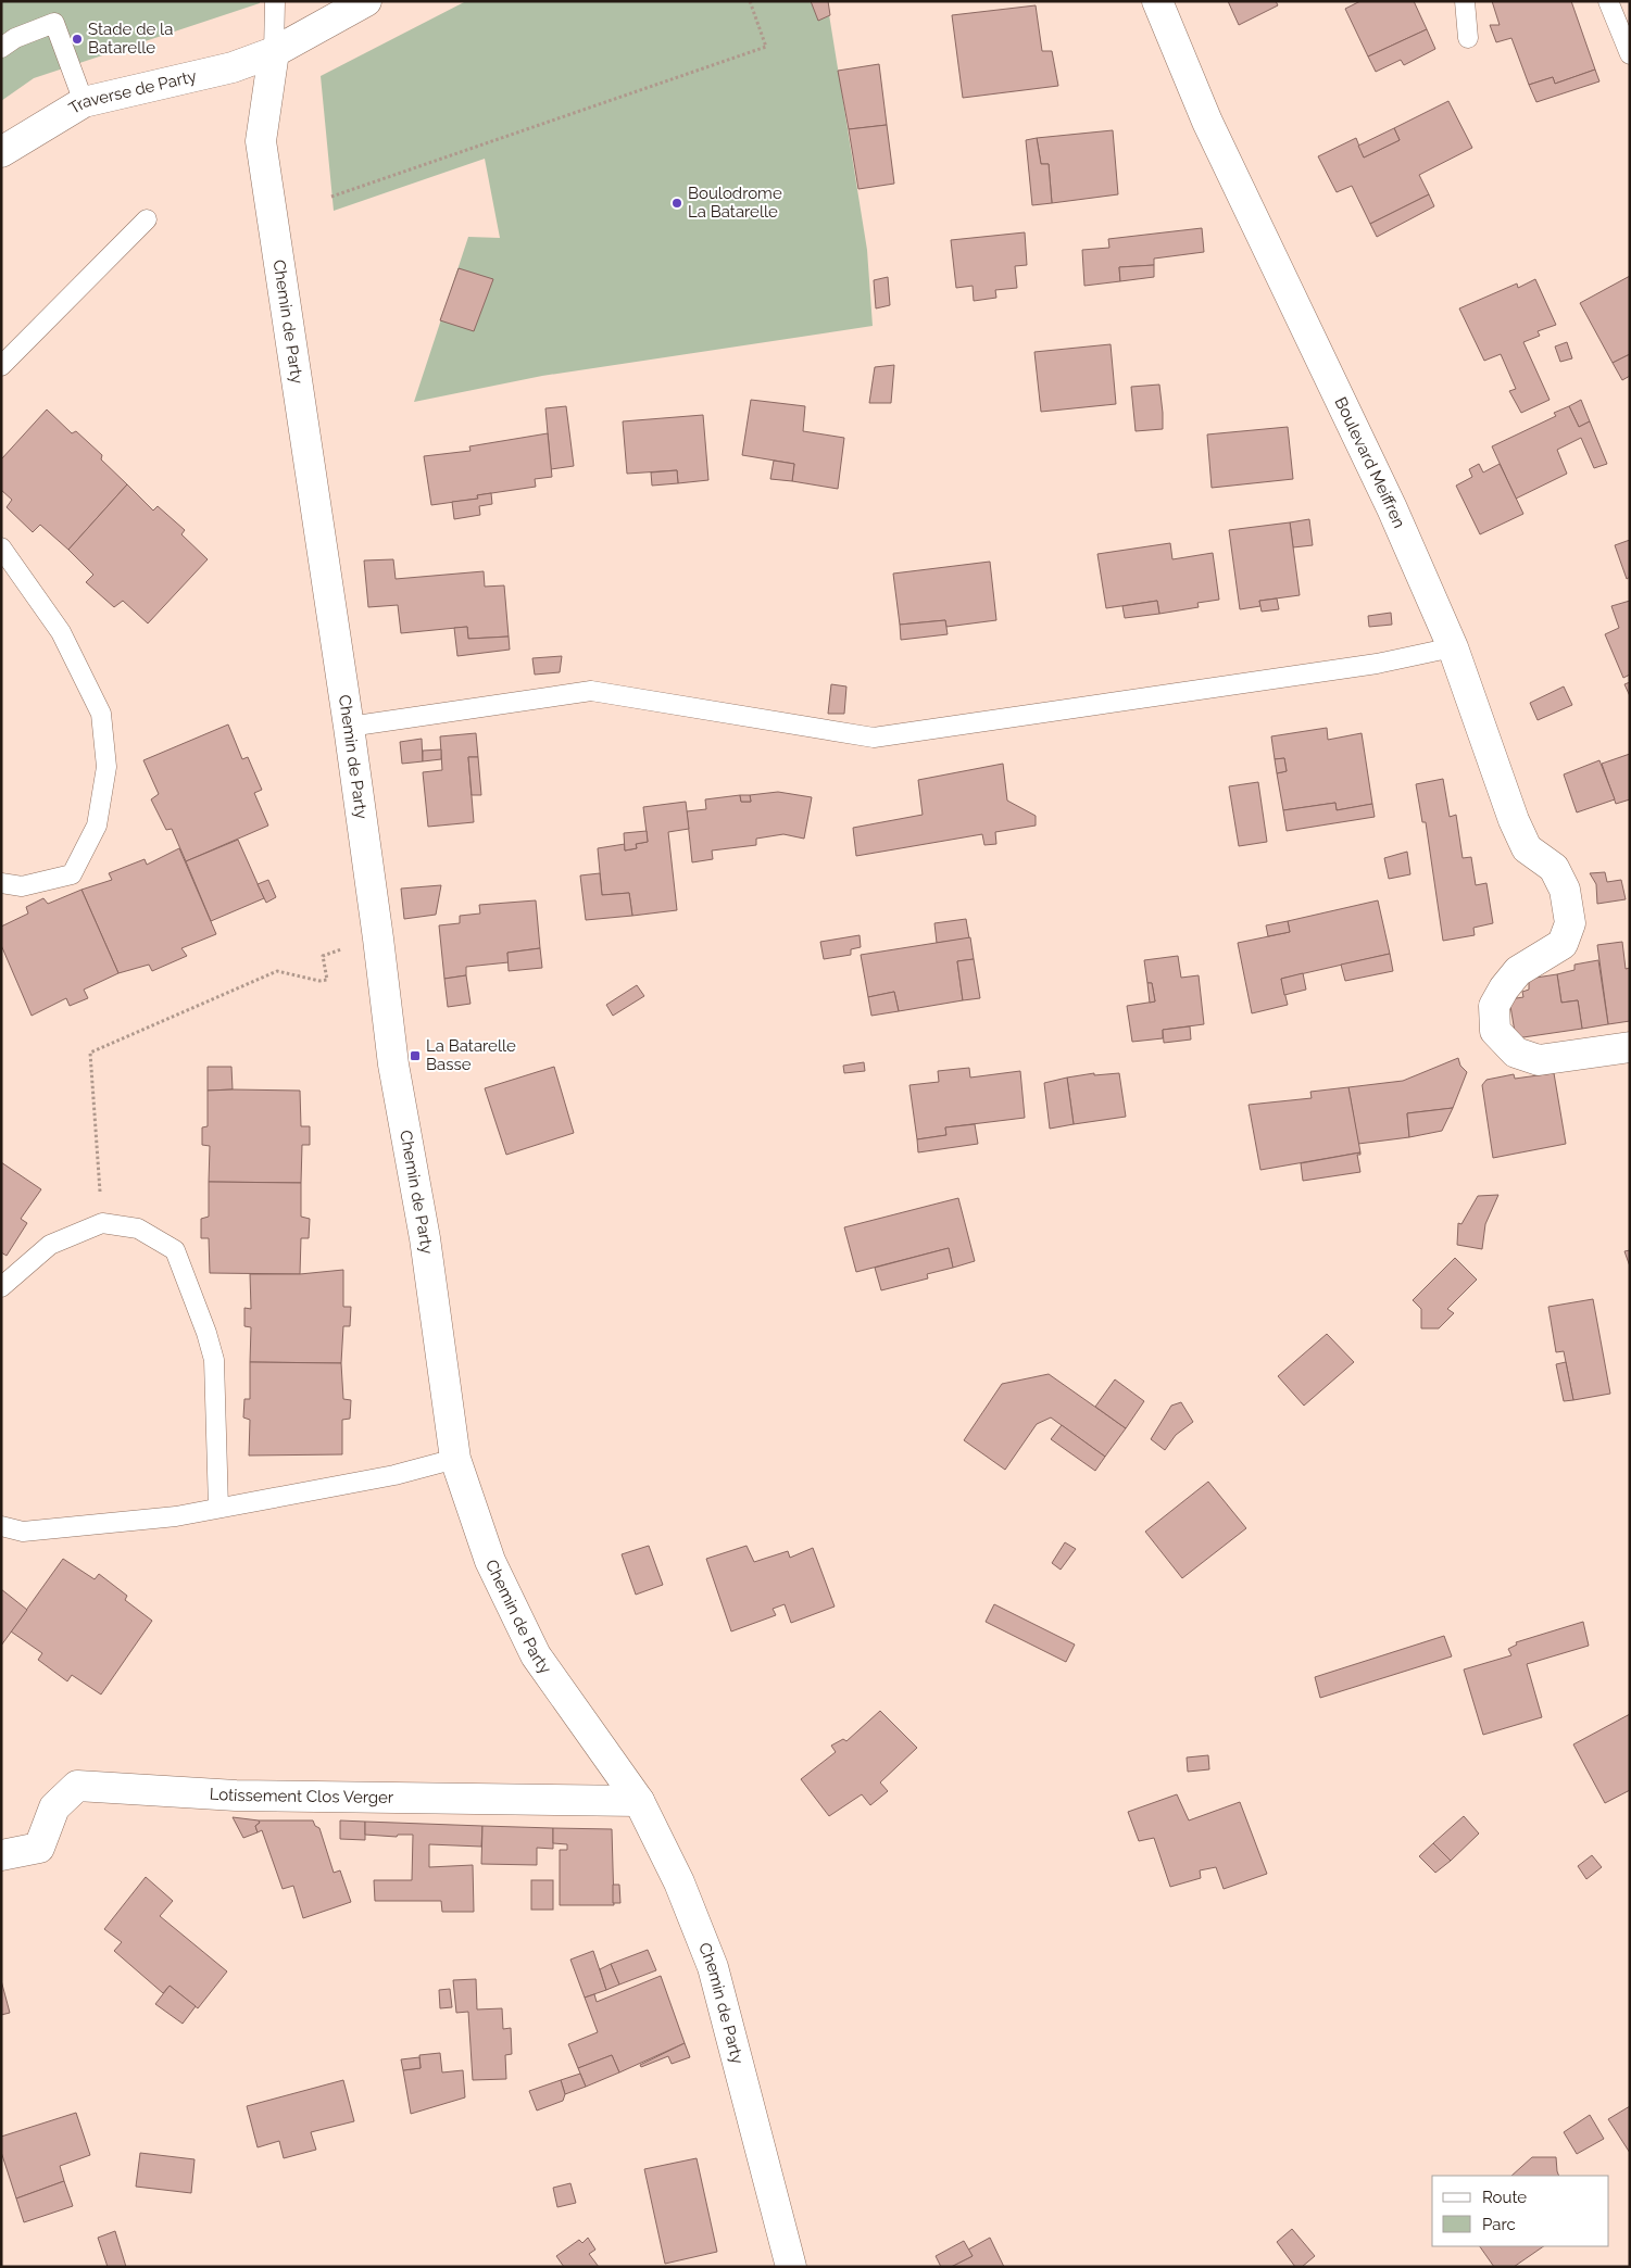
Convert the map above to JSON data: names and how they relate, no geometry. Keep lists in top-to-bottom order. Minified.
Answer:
{"streets":{"street":["Traverse de Party","Chemin de Party","Boulevard Meiffren","Lotissement Clos Verger"]},"crossings":[["Traverse de Party","Chemin de Party"],["Chemin de Party","Lotissement Clos Verger"]],"places":{"other":["Stade de la Batarelle","Boulodrome La Batarelle"],"transit":["La Batarelle Basse"]},"legend":["Route","Parc"]}
